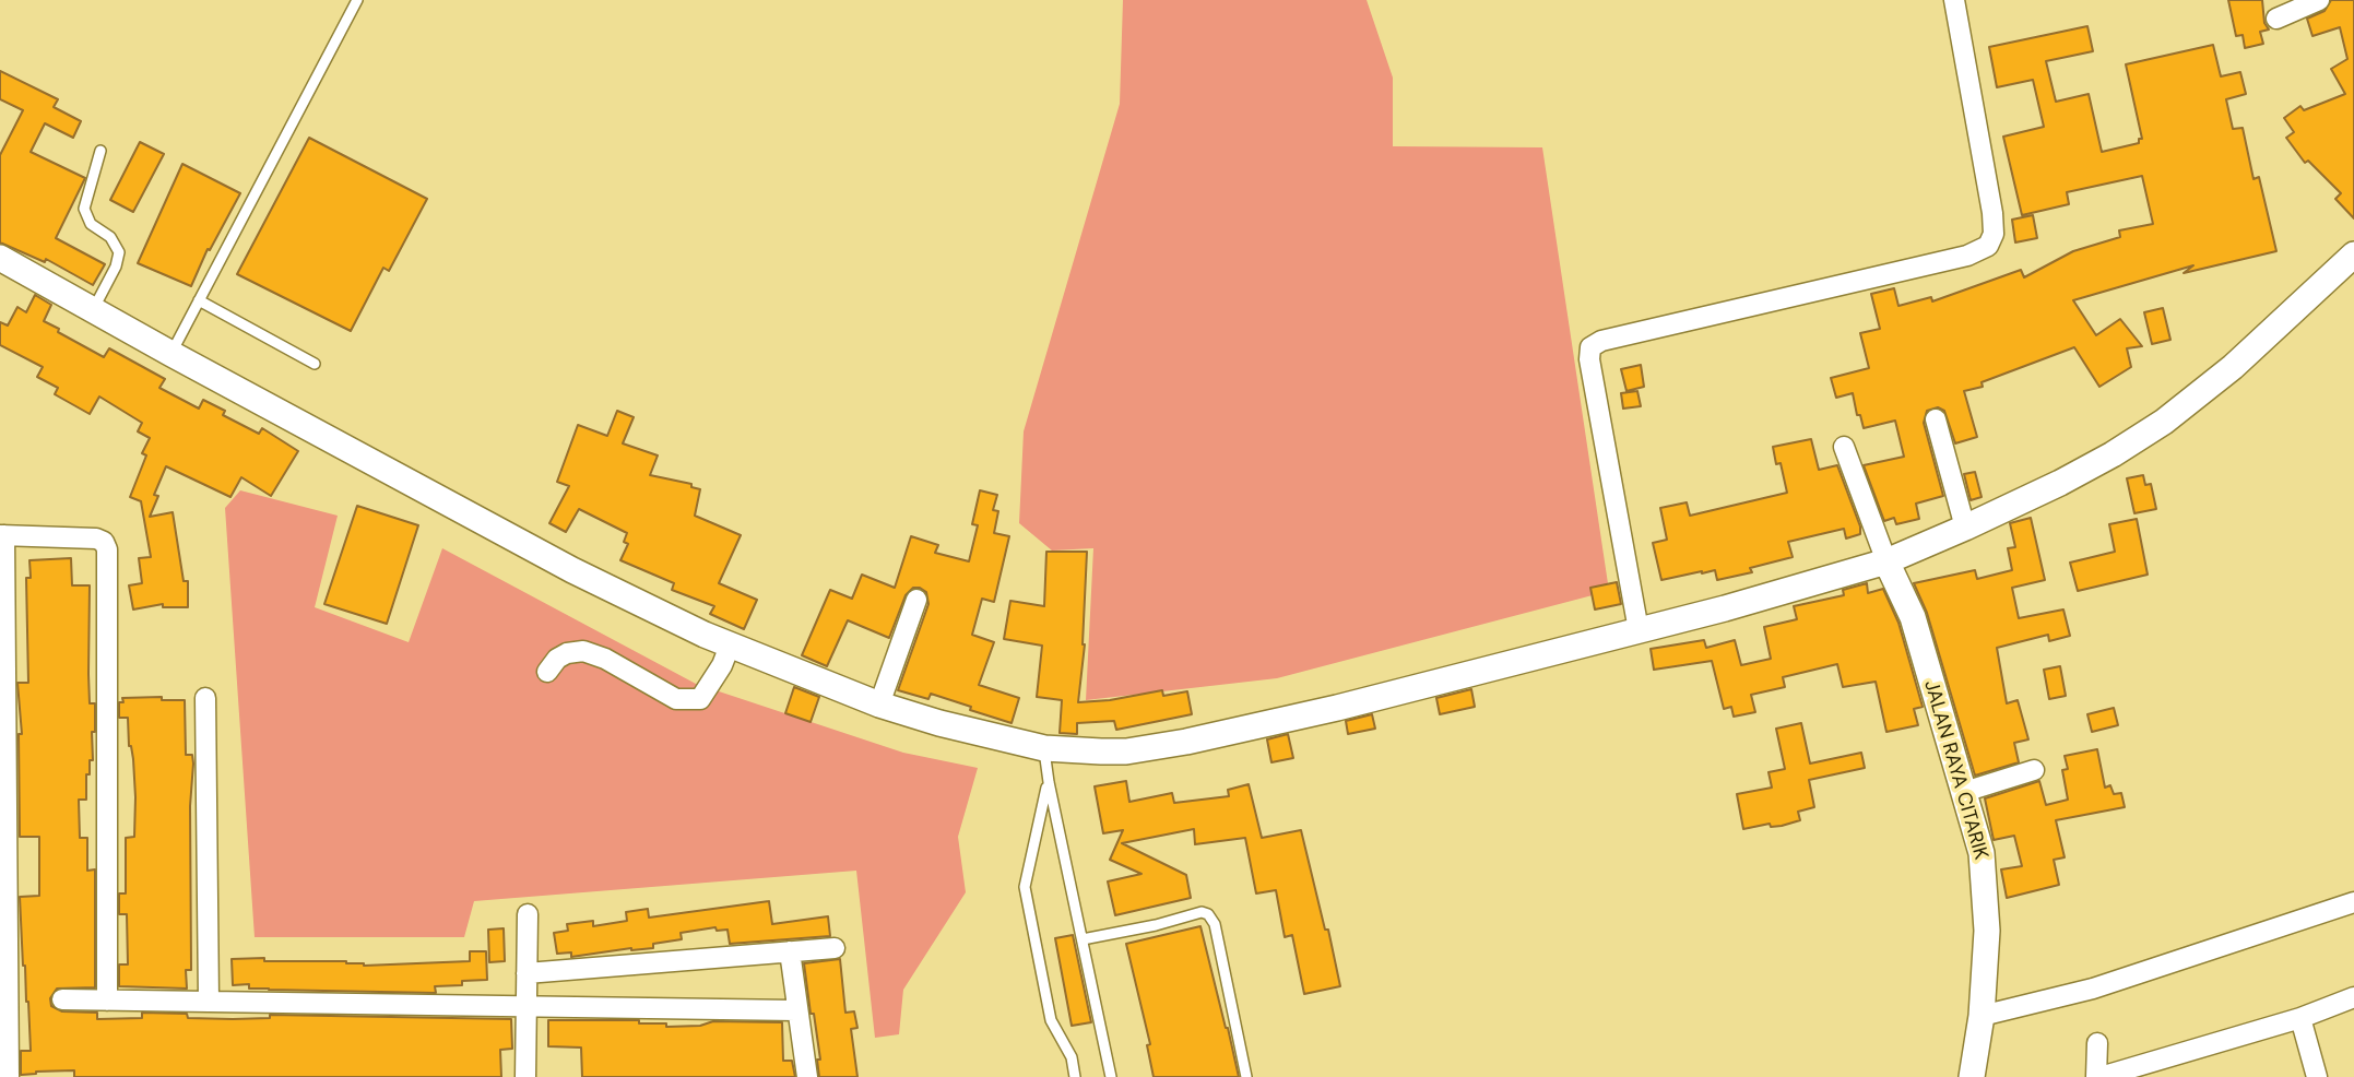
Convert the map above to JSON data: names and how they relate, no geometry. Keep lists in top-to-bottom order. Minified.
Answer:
{"streets":{"street":["JALAN RAYA CITARIK"]}}
